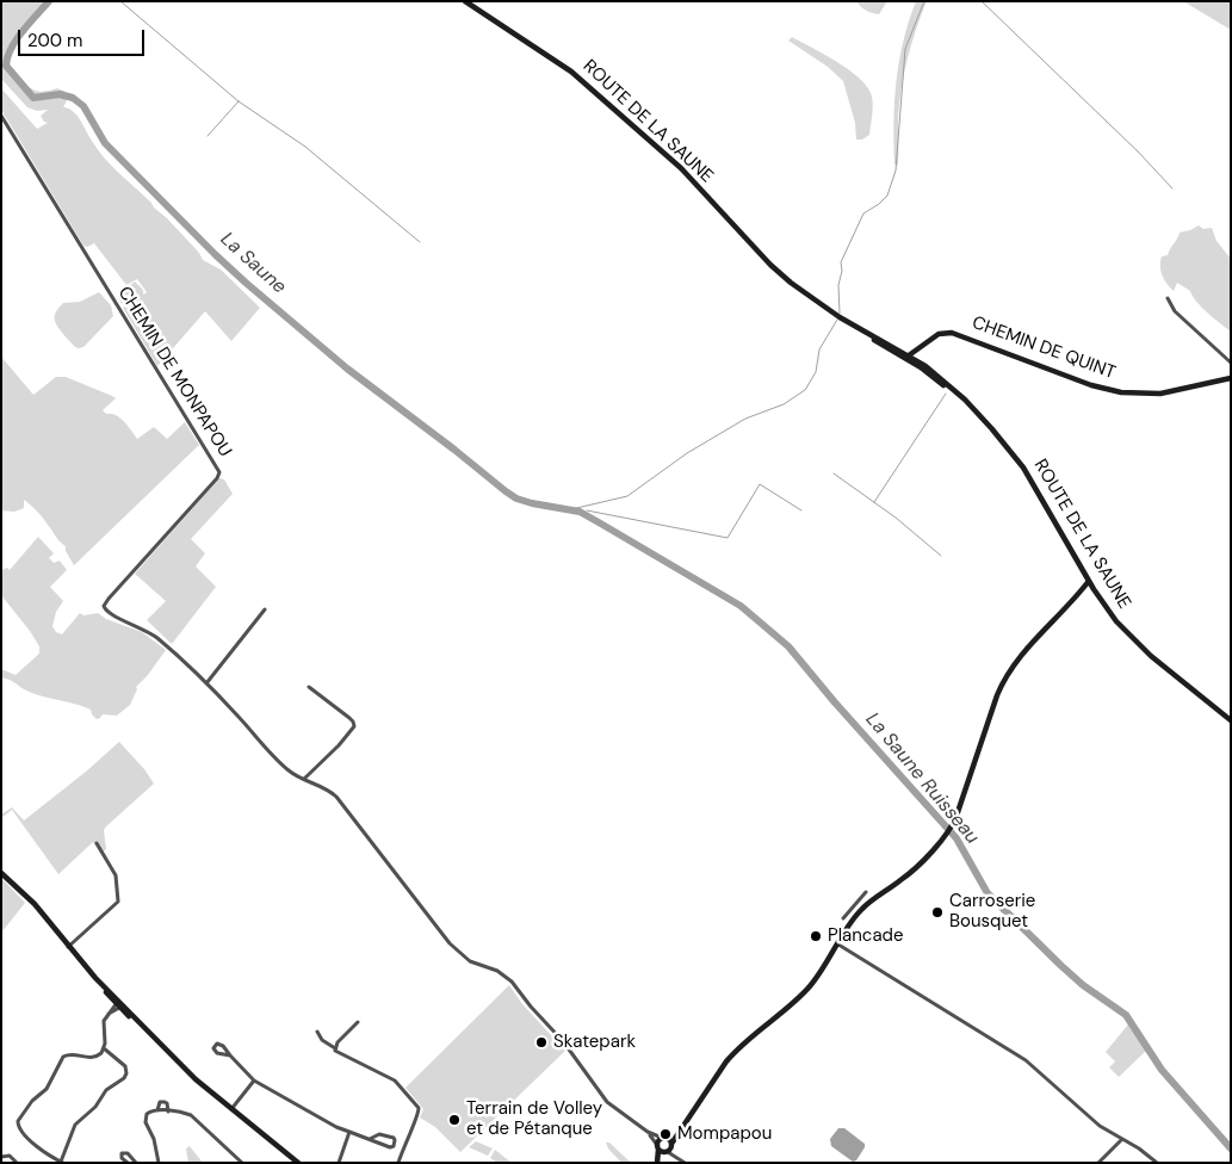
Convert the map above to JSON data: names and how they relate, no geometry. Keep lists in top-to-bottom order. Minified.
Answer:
{"streets":{"street":["ROUTE DE LA SAUNE","CHEMIN DE QUINT","CHEMIN DE MONPAPOU"]},"crossings":[["ROUTE DE LA SAUNE","CHEMIN DE QUINT"]],"water":["La Saune","La Saune Ruisseau"],"places":["Carroserie Bousquet","Plancade","Skatepark","Terrain de Volley et de Pétanque","Mompapou"],"scale_bar":"200 m"}
